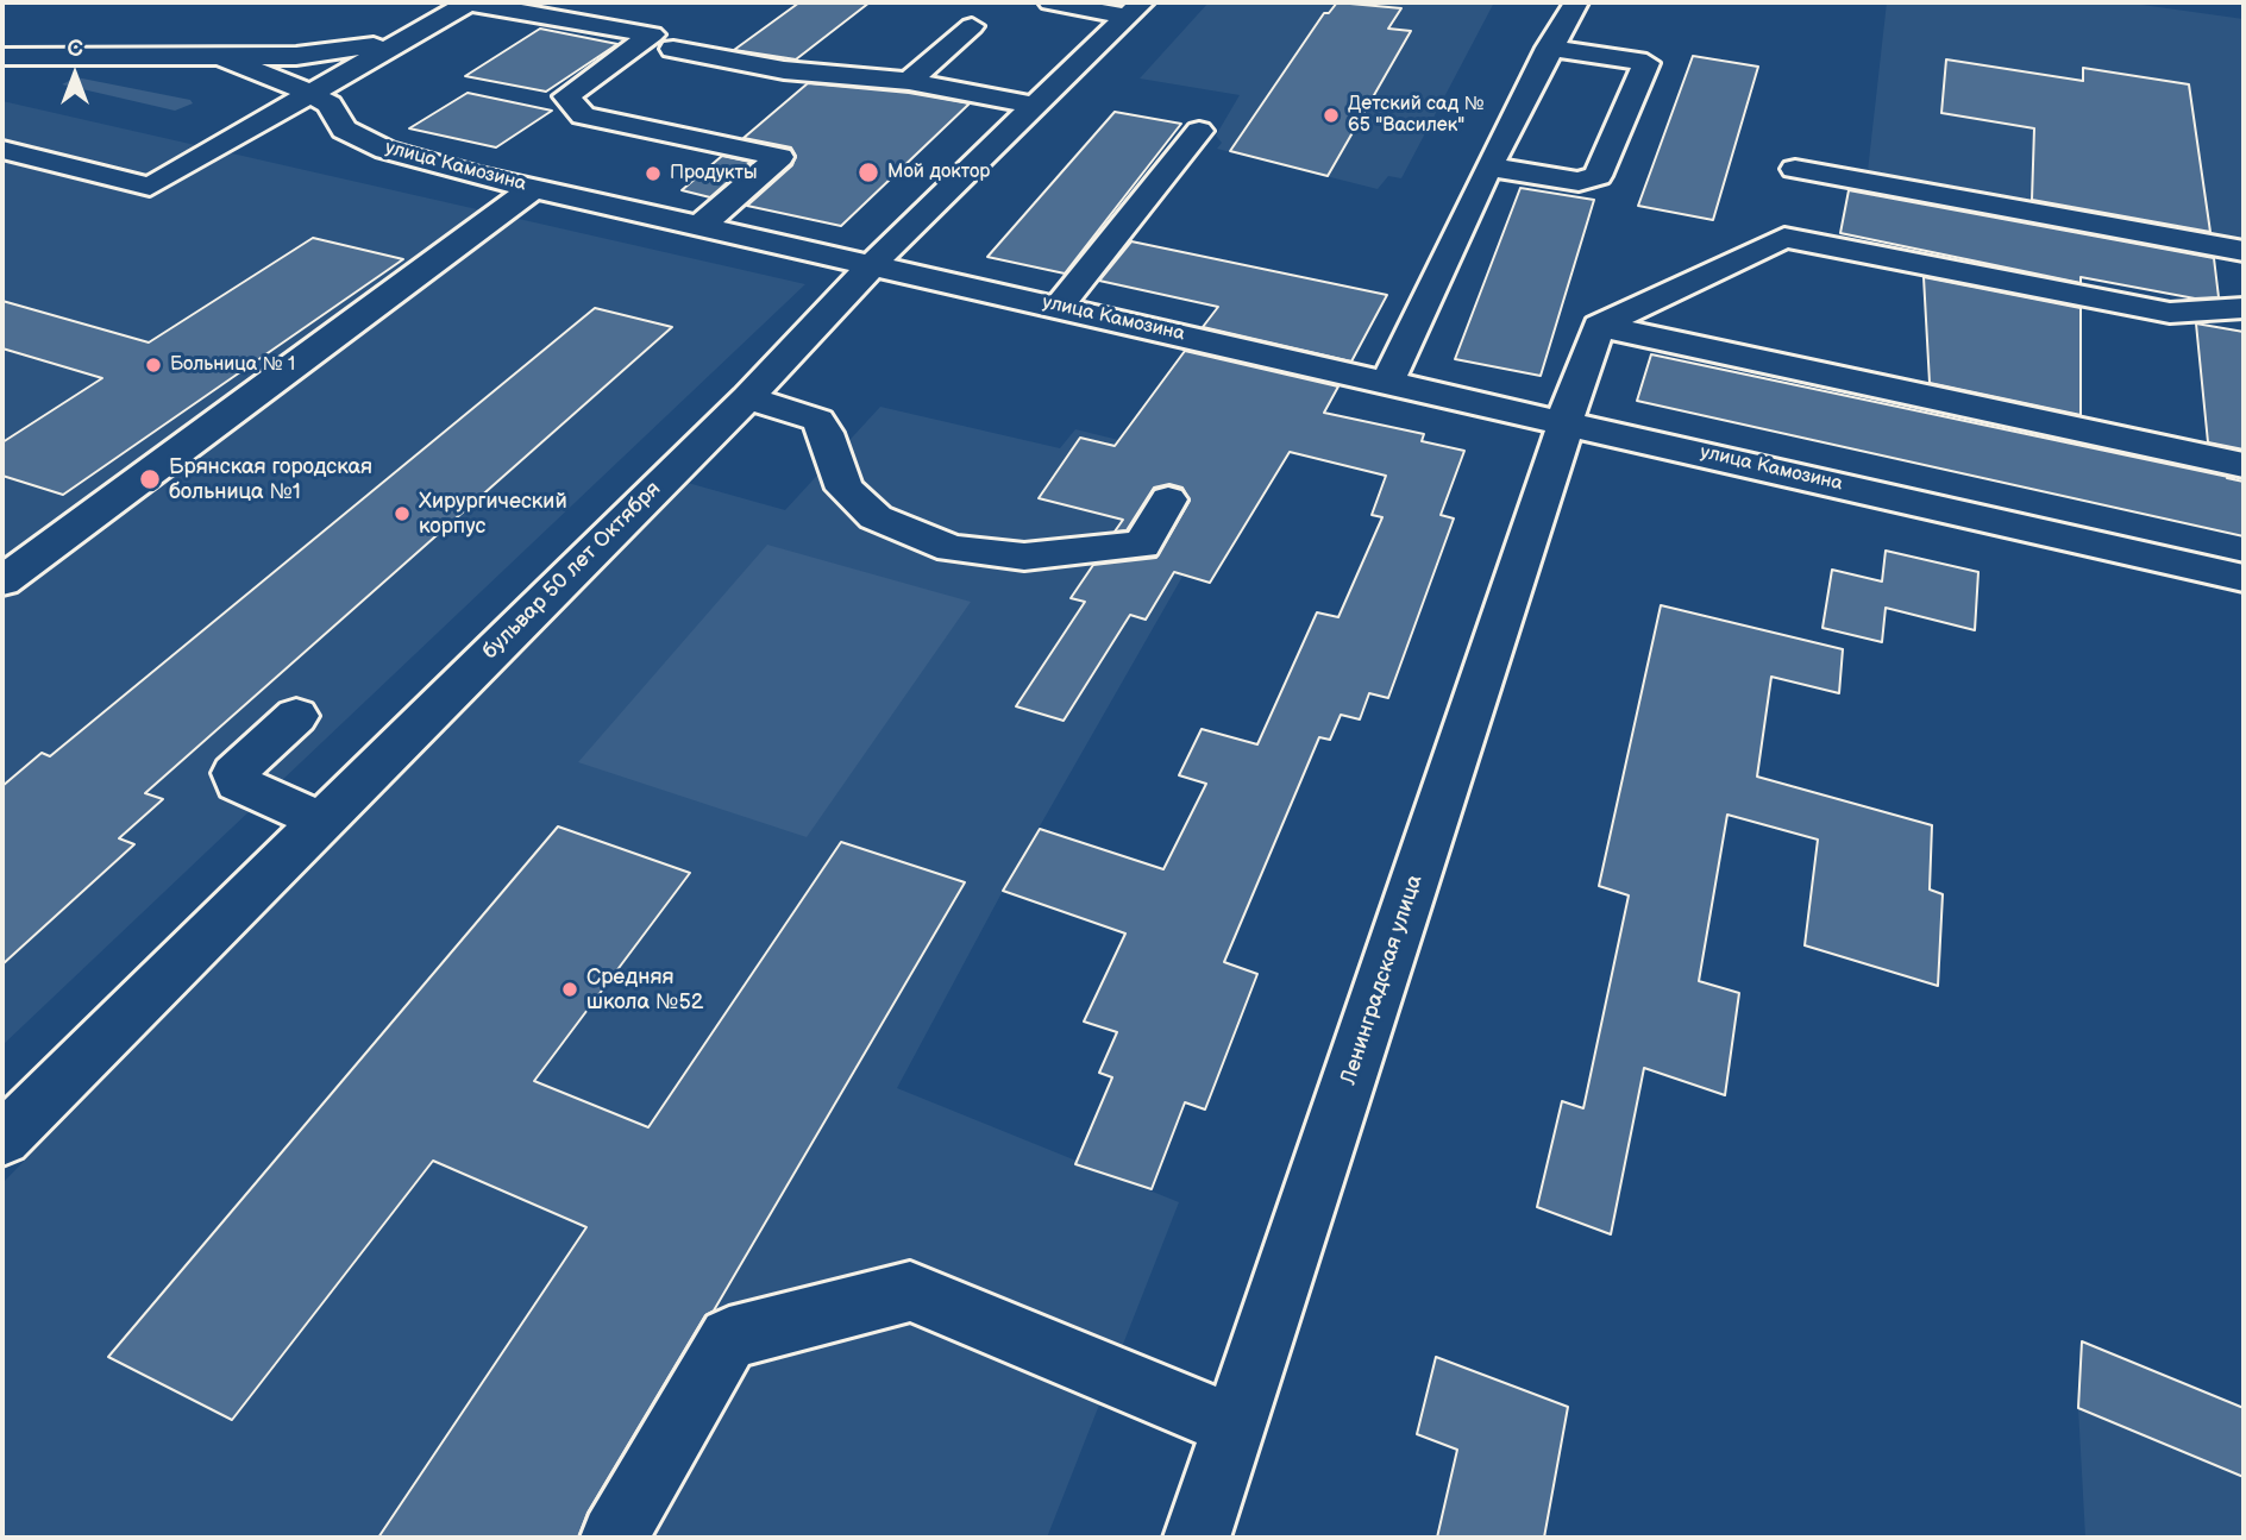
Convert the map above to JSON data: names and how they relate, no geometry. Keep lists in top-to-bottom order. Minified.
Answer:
{"streets":{"street":["улица Камозина","бульвар 50 лет Октября","Ленинградская улица"]},"crossings":[["улица Камозина","бульвар 50 лет Октября"],["улица Камозина","Ленинградская улица"]],"places":["Детский сад № 65 \"Василек\"","Мой доктор","Продукты","Больница № 1","Брянская городская больница №1","Хирургический корпус","Средняя школа №52"],"north":"top"}
